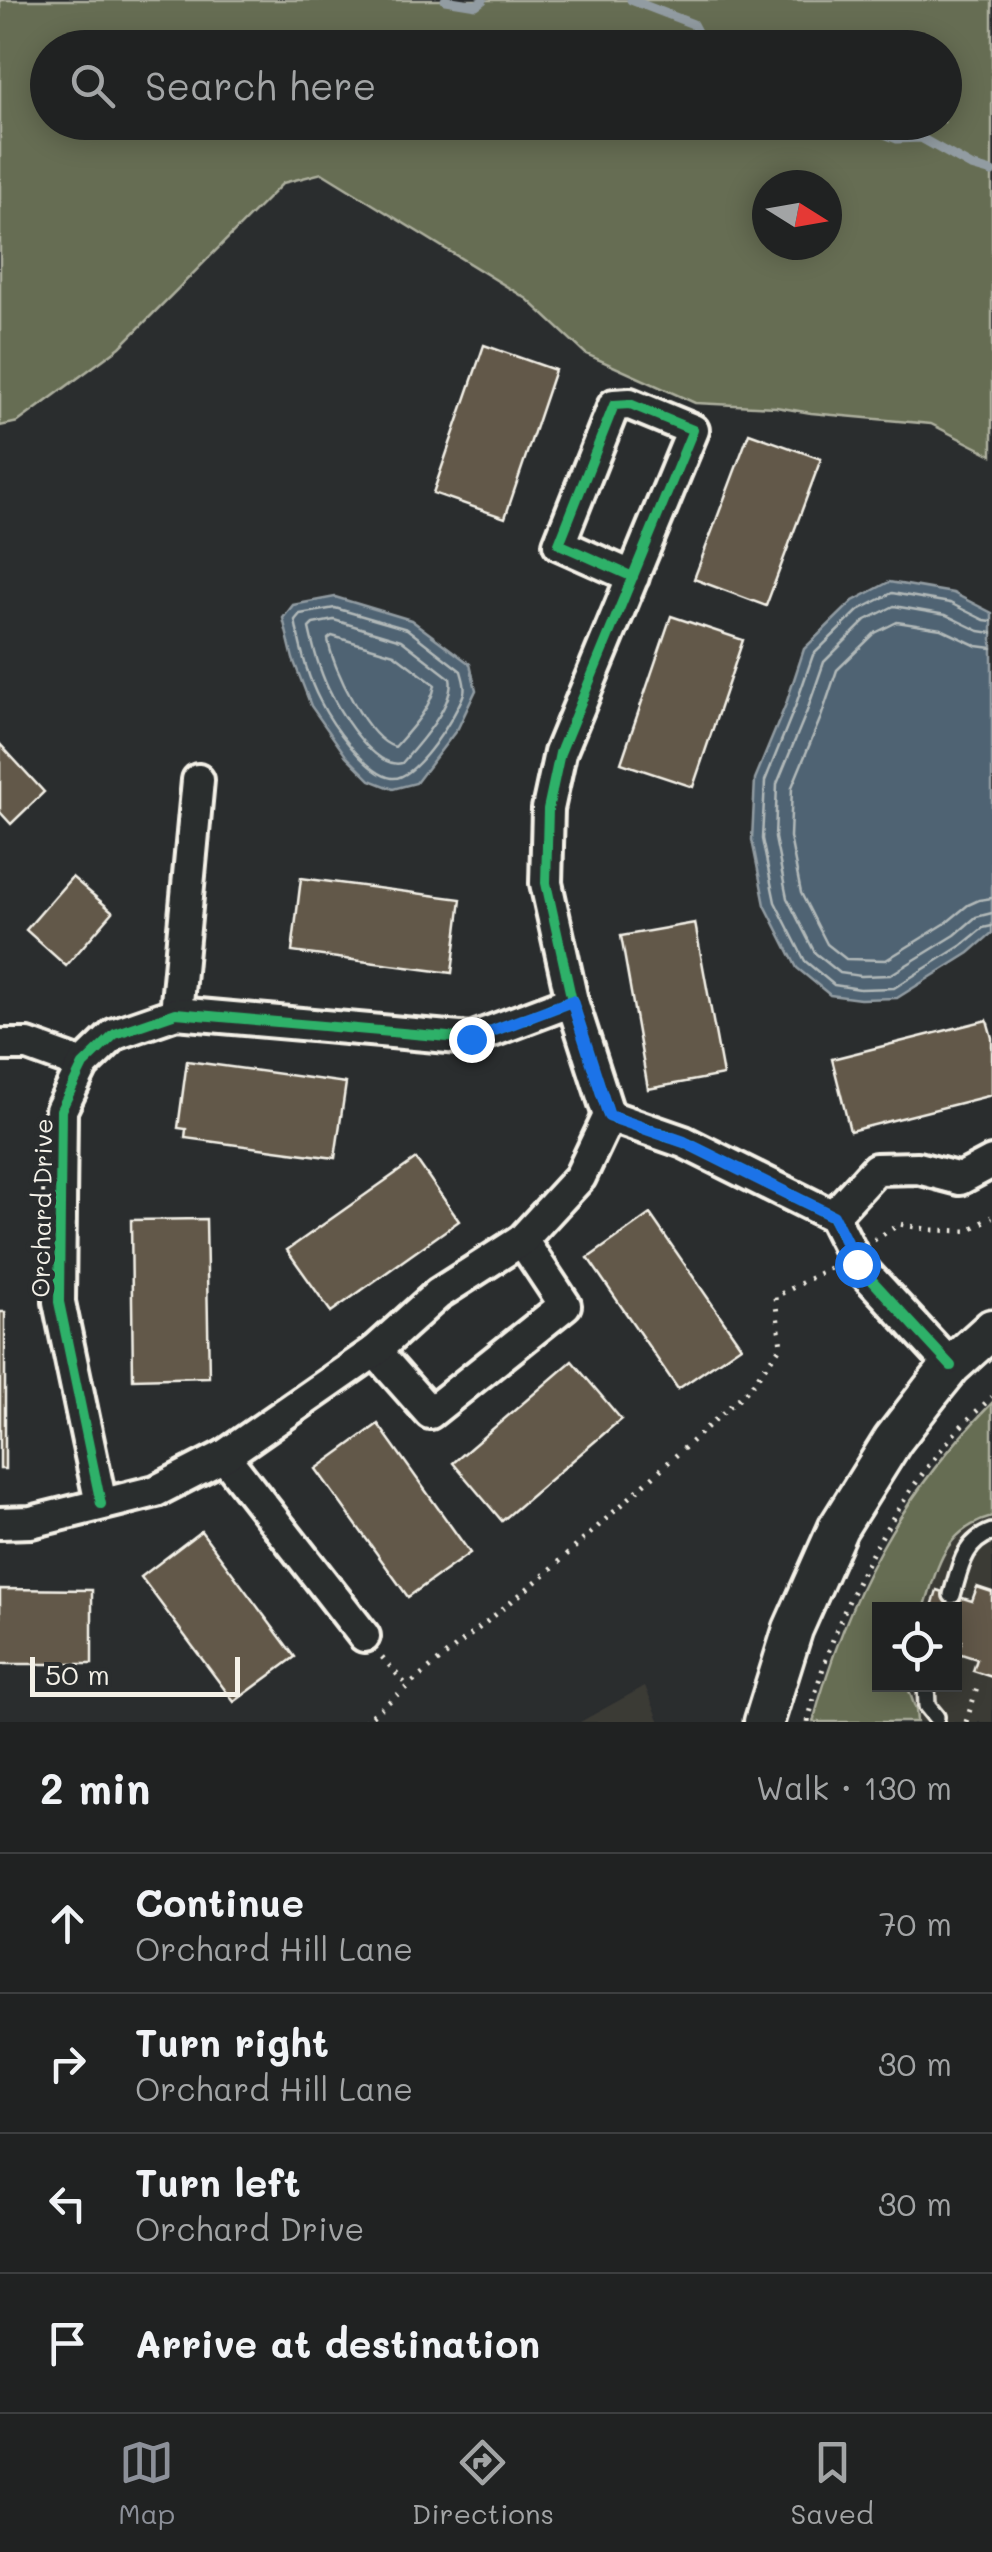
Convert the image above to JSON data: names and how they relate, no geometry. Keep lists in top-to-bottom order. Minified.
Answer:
{"streets":{"street":["Orchard Drive"]},"scale_bar":"50 m","north":"right","page":{"search":"Search here","scale":"50 m","heading":["2 min","Walk · 130 m"],"list":[["Continue","Orchard Hill Lane","70 m"],["Turn right","Orchard Hill Lane","30 m"],["Turn left","Orchard Drive","30 m"],"Arrive at destination"],"nav":["Map","Directions","Saved"]}}
